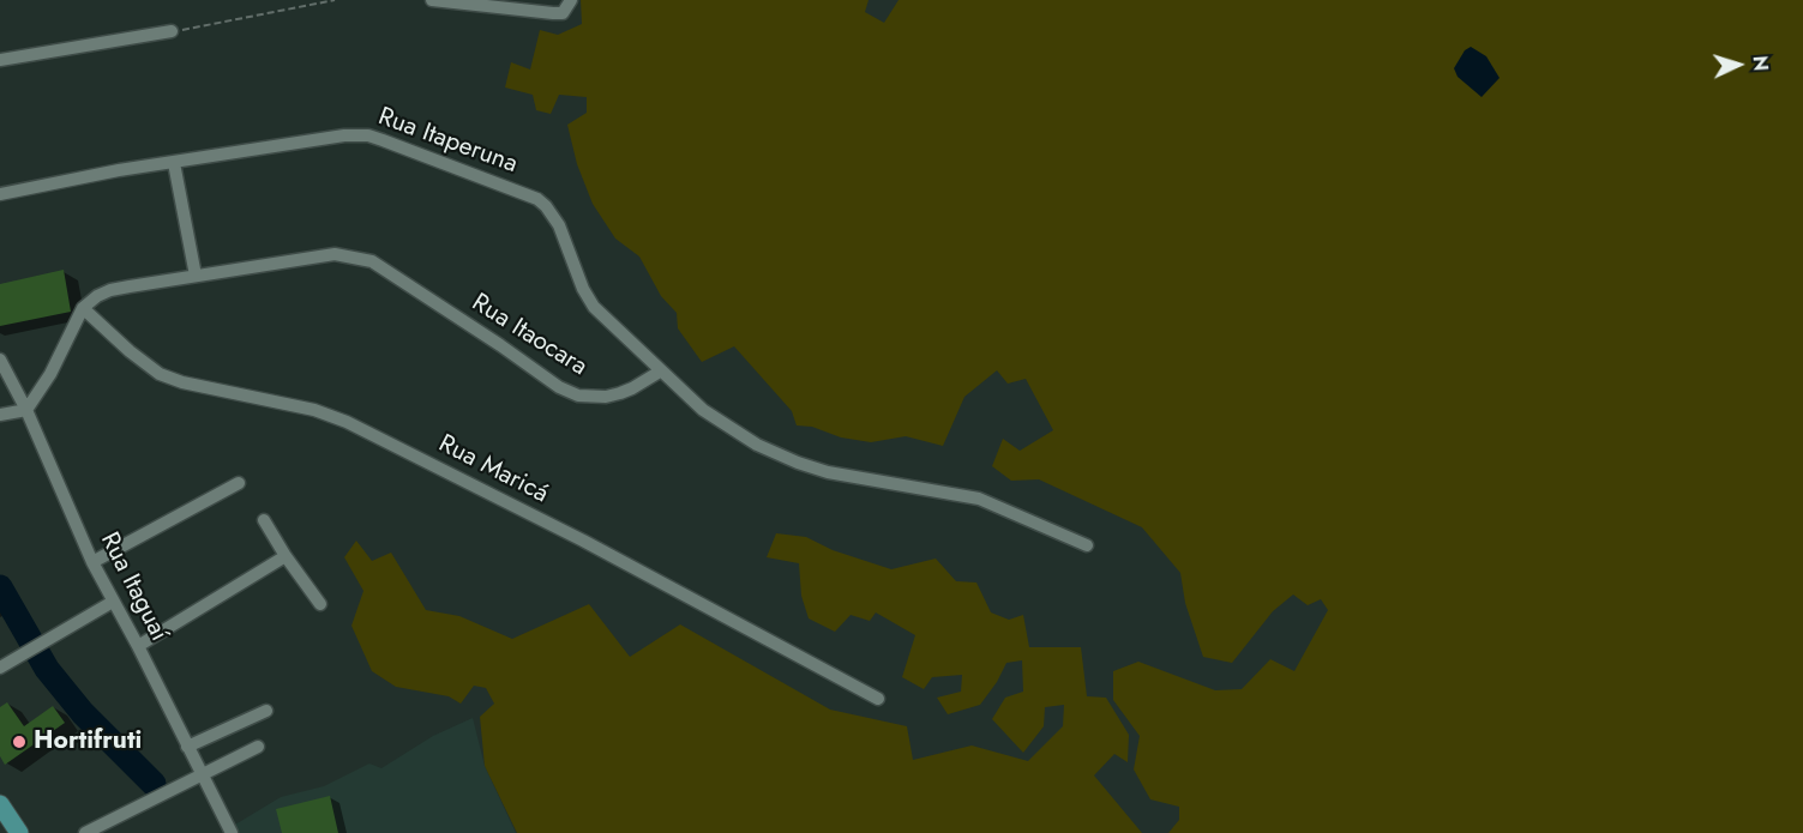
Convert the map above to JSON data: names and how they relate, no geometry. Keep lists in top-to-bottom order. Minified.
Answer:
{"streets":{"street":["Rua Itaperuna","Rua Itaocara","Rua Maricá","Rua Itaguaí"]},"crossings":[["Rua Itaperuna","Rua Itaocara"],["Rua Itaocara","Rua Maricá"]],"places":["Hortifruti"],"north":"right"}
